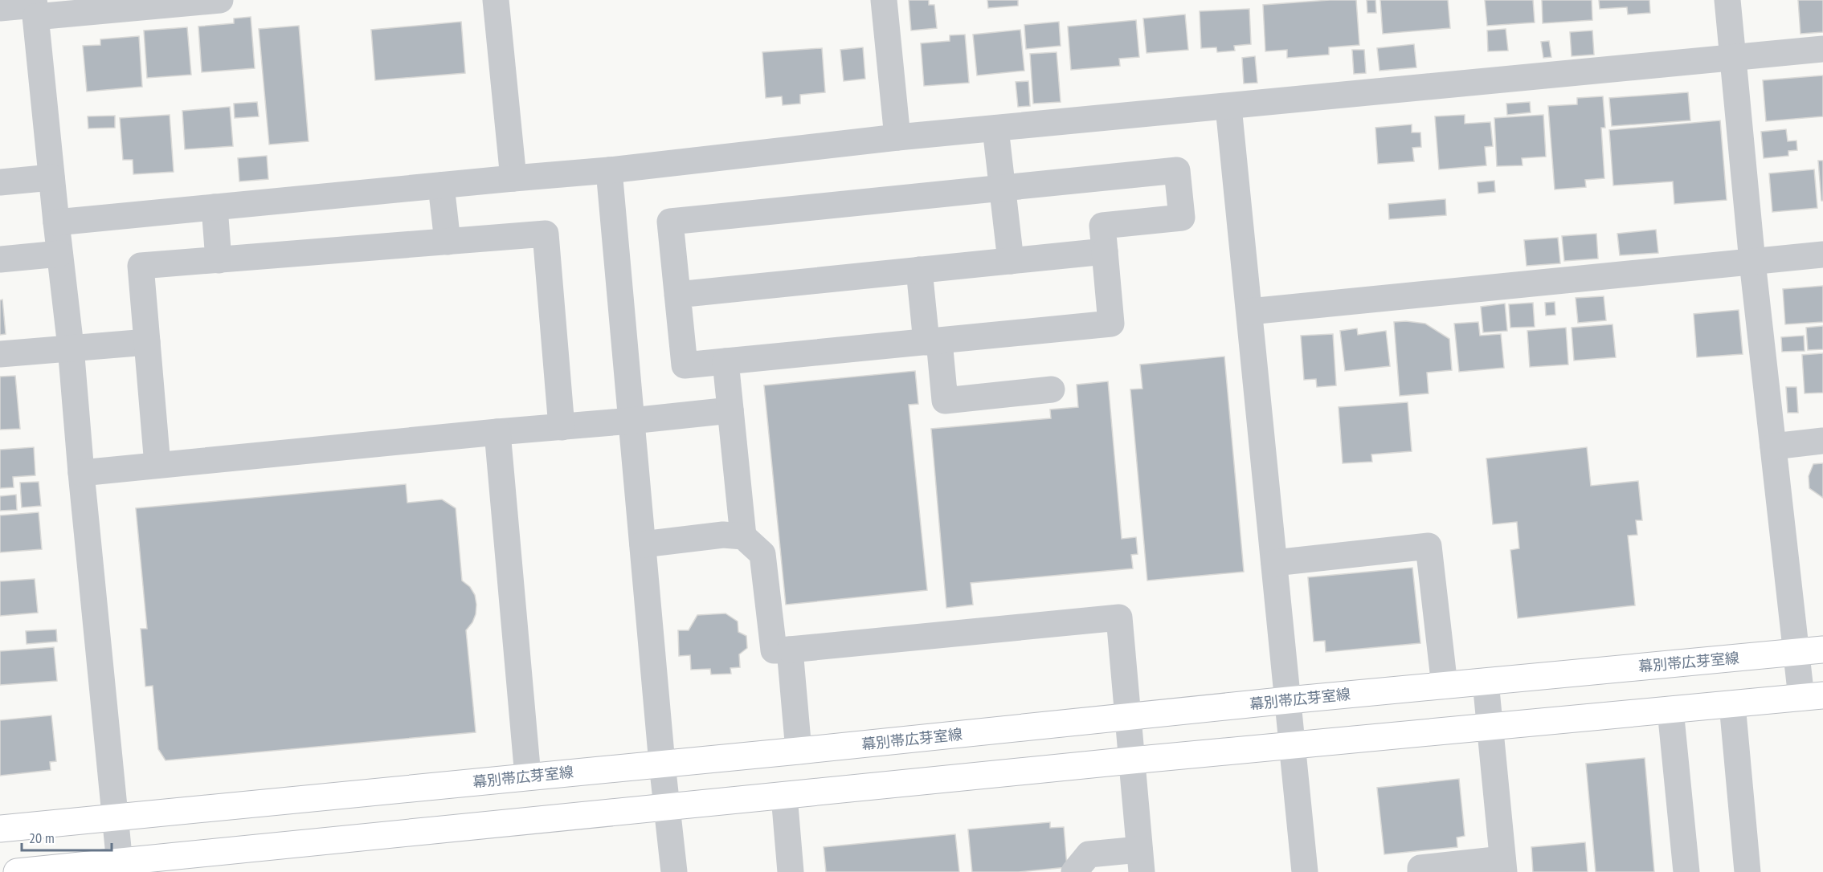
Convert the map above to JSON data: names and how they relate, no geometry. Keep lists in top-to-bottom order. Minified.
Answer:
{"streets":{"main road":["幕別帯広芽室線"]},"scale_bar":"20 m"}
